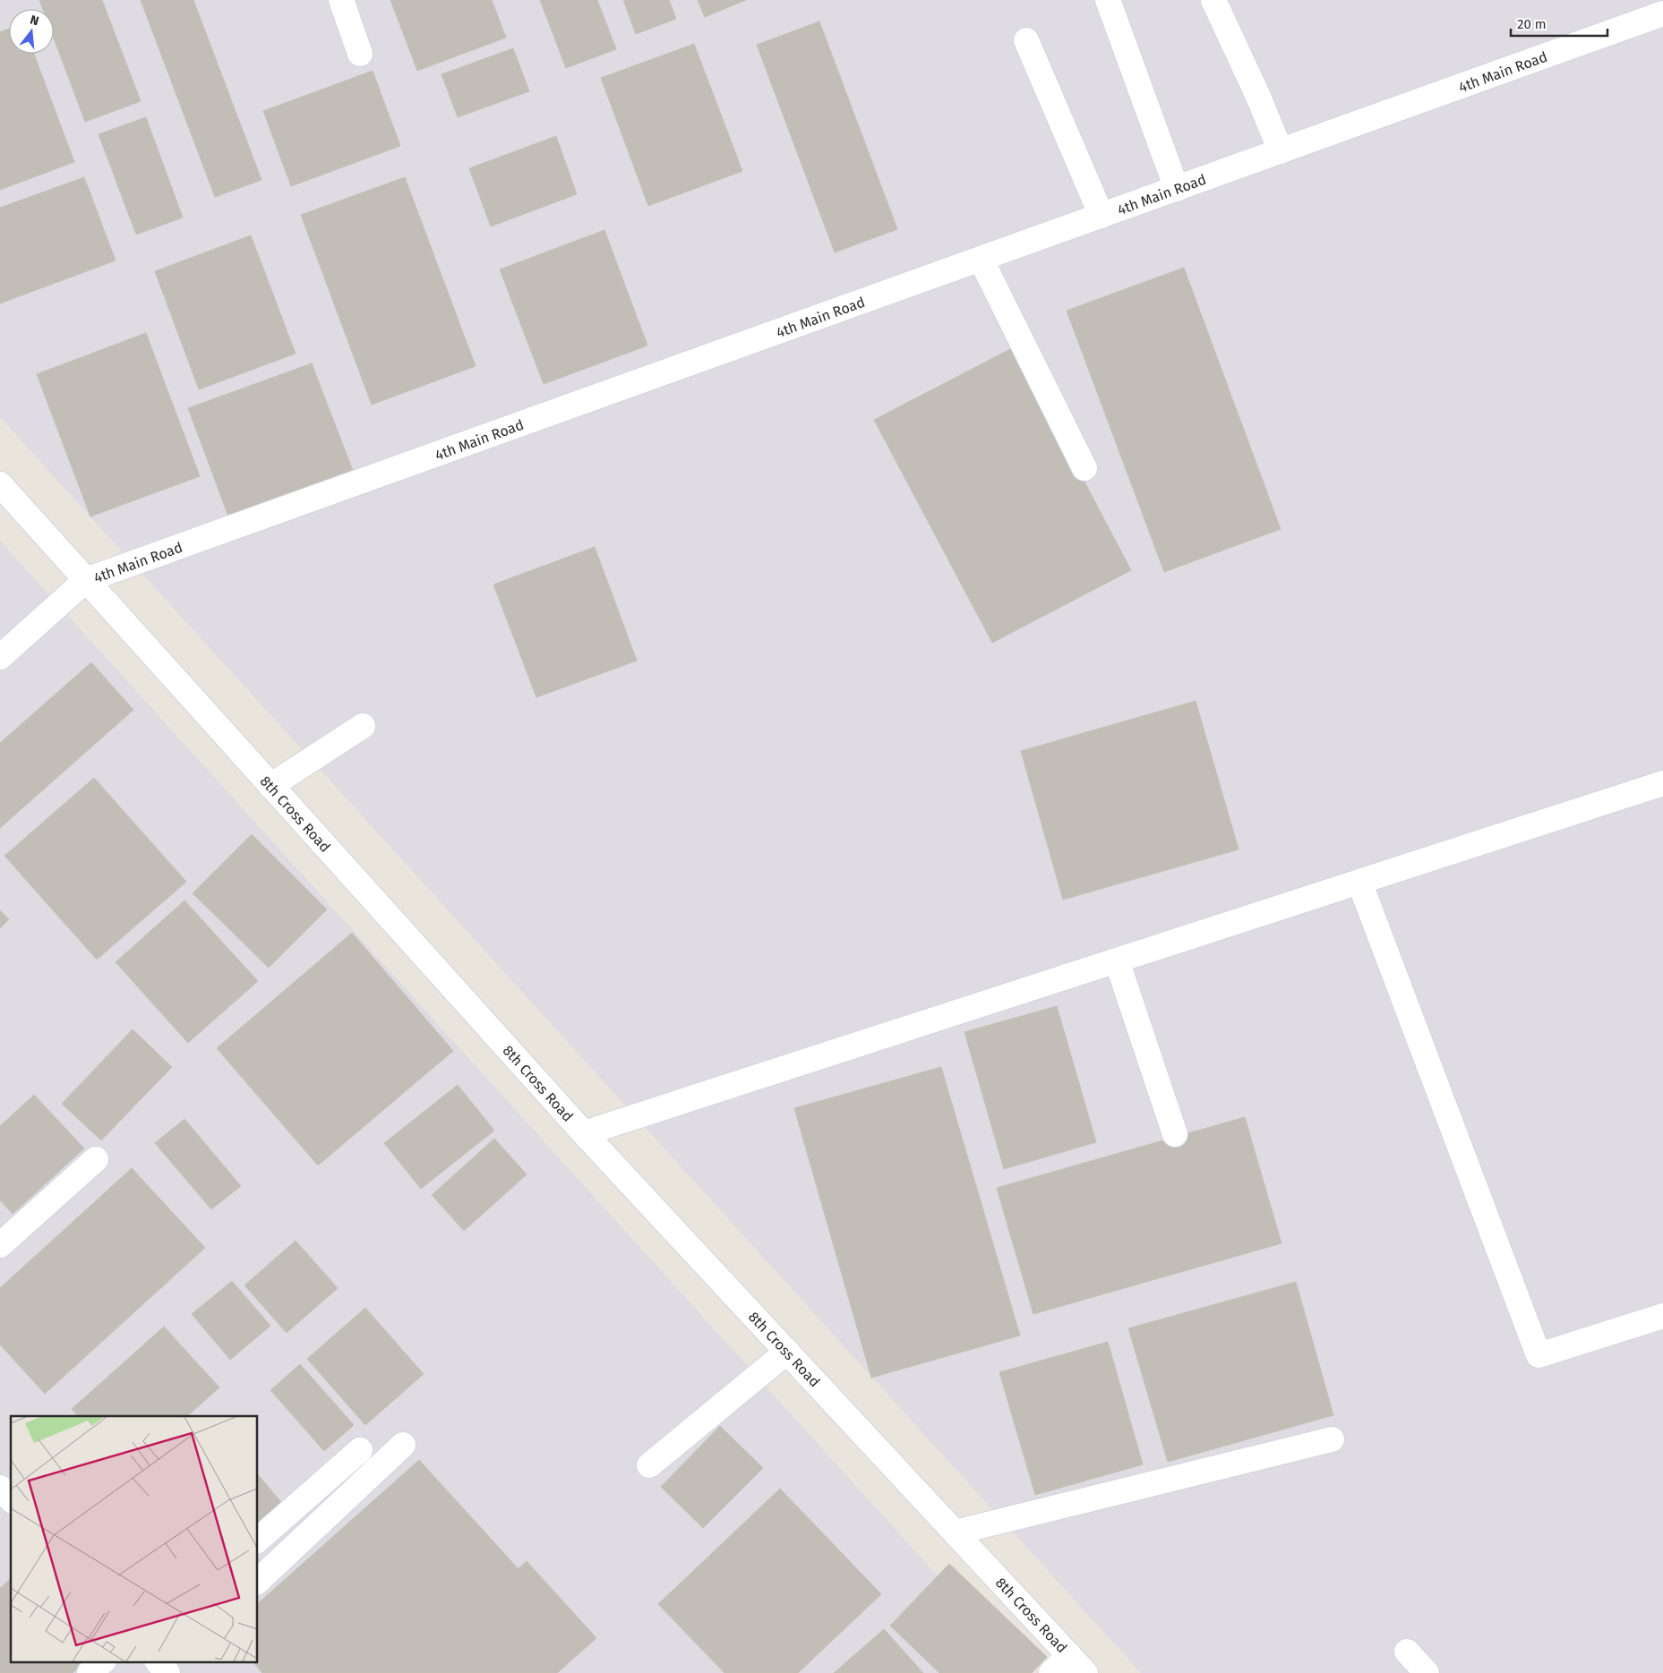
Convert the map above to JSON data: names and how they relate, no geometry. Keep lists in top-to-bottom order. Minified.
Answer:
{"streets":{"street":["4th Main Road","8th Cross Road"]},"crossings":[["4th Main Road","8th Cross Road"]],"scale_bar":"20 m","north":"top"}
